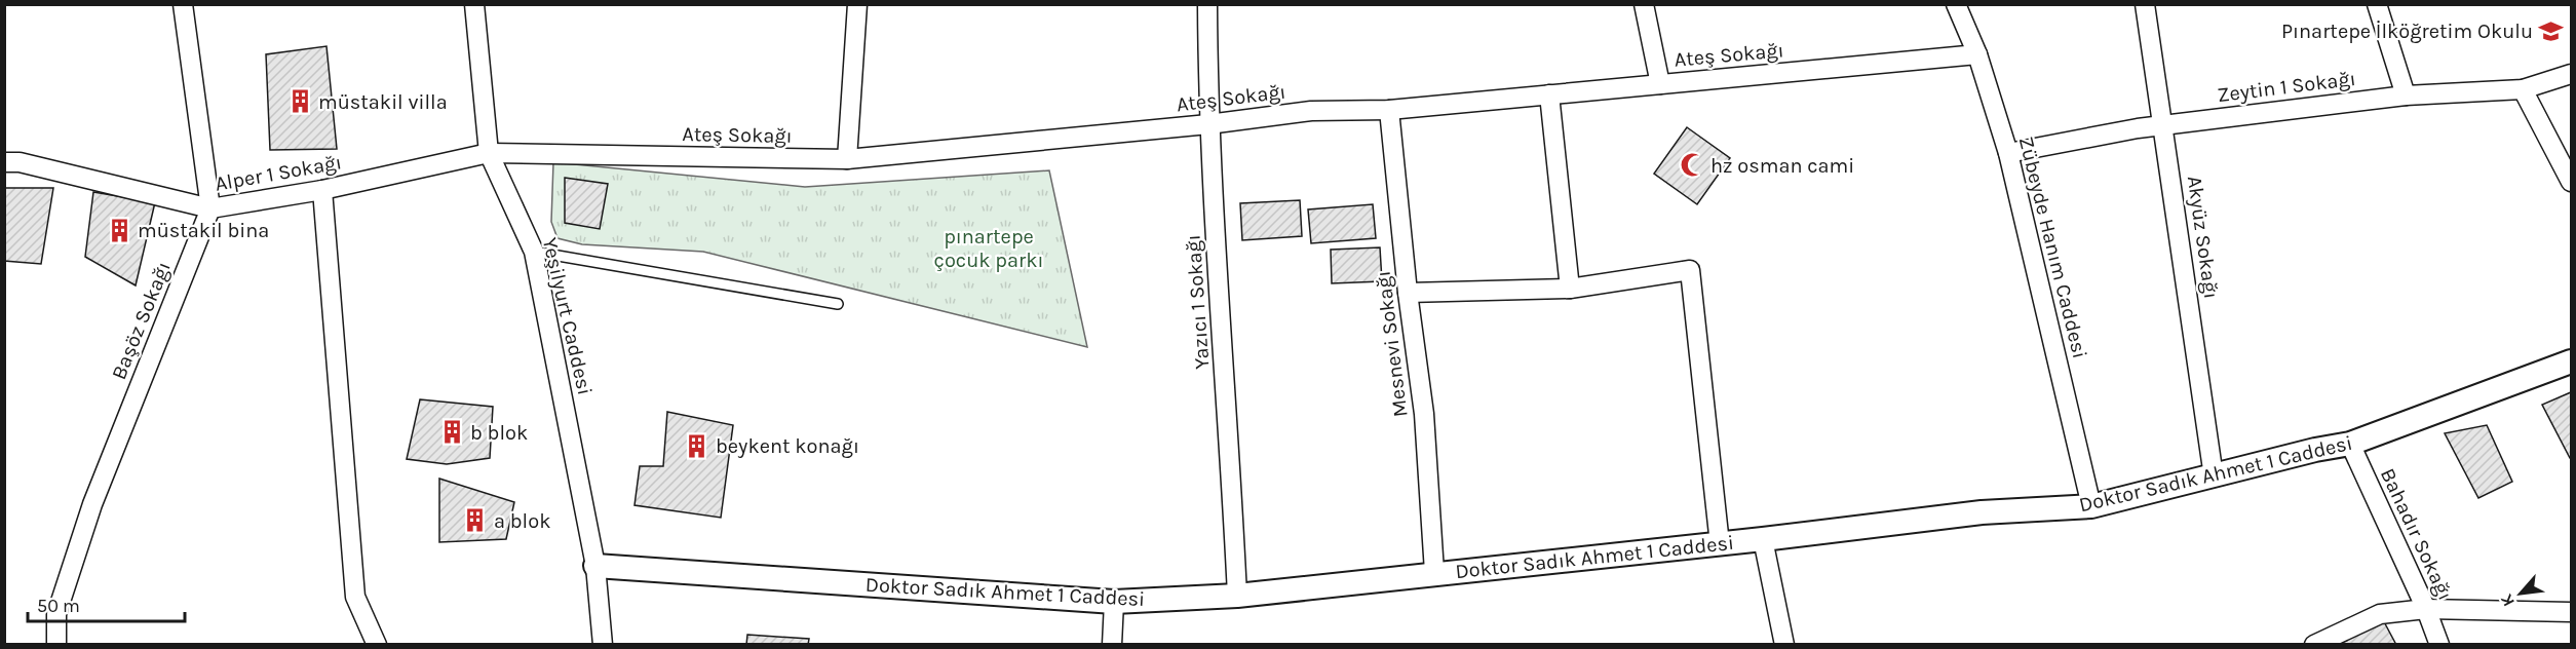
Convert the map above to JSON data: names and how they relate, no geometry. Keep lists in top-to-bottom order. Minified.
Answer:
{"streets":{"street":["Ateş Sokağı","Zeytin 1 Sokağı","Alper 1 Sokağı","Akyüz Sokağı","Zübeyde Hanım Caddesi","Yazıcı 1 Sokağı","Yeşilyurt Caddesi","Başöz Sokağı","Mesnevi Sokağı","Doktor Sadık Ahmet 1 Caddesi","Bahadır Sokağı"]},"crossings":[["Ateş Sokağı","Alper 1 Sokağı"],["Ateş Sokağı","Zübeyde Hanım Caddesi"],["Ateş Sokağı","Yazıcı 1 Sokağı"],["Ateş Sokağı","Yeşilyurt Caddesi"],["Ateş Sokağı","Mesnevi Sokağı"],["Zeytin 1 Sokağı","Akyüz Sokağı"],["Zeytin 1 Sokağı","Zübeyde Hanım Caddesi"],["Alper 1 Sokağı","Yeşilyurt Caddesi"],["Alper 1 Sokağı","Başöz Sokağı"],["Akyüz Sokağı","Doktor Sadık Ahmet 1 Caddesi"],["Zübeyde Hanım Caddesi","Doktor Sadık Ahmet 1 Caddesi"],["Yazıcı 1 Sokağı","Doktor Sadık Ahmet 1 Caddesi"],["Yeşilyurt Caddesi","Doktor Sadık Ahmet 1 Caddesi"],["Mesnevi Sokağı","Doktor Sadık Ahmet 1 Caddesi"],["Doktor Sadık Ahmet 1 Caddesi","Bahadır Sokağı"]],"parks":["pınartepe çocuk parkı"],"places":{"school or university":["Pınartepe İlköğretim Okulu"],"building":["müstakil villa","müstakil bina","b blok","beykent konağı","a blok"],"mosque":["hz osman cami"]},"scale_bar":"50 m","north":"bottom left"}
